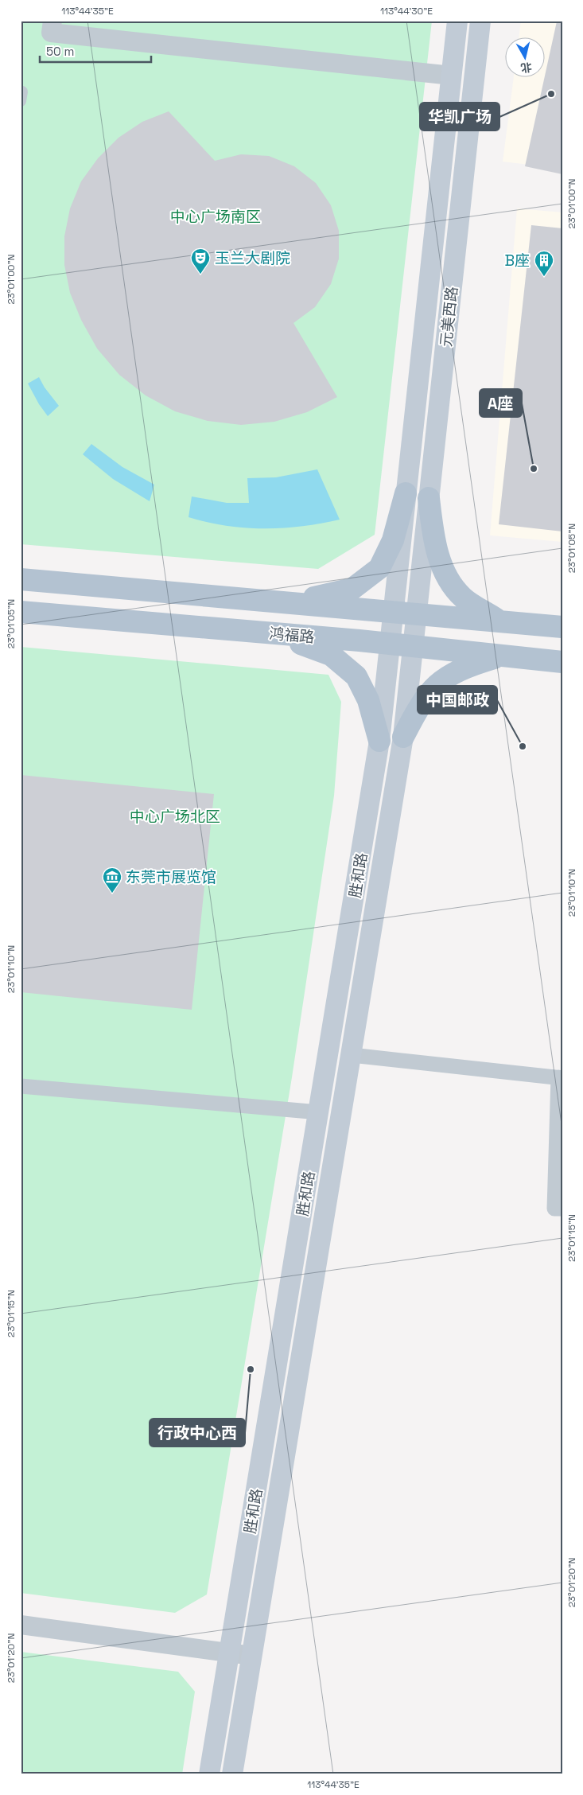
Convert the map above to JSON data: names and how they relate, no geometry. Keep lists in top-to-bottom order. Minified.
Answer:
{"streets":{"main road":["元美西路","鸿福路","胜和路"]},"crossings":[["元美西路","胜和路"],["鸿福路","胜和路"]],"parks":["中心广场南区","中心广场北区"],"places":{"other":["华凯广场","A座","中国邮政","行政中心西"],"theatre":["玉兰大剧院"],"building":["B座"],"museum":["东莞市展览馆"]},"scale_bar":"50 m","north":"bottom","coordinates":["113°44'35\"E","113°44'30\"E","23°01'00\"N","23°01'05\"N","23°01'10\"N","23°01'15\"N","23°01'20\"N"]}
